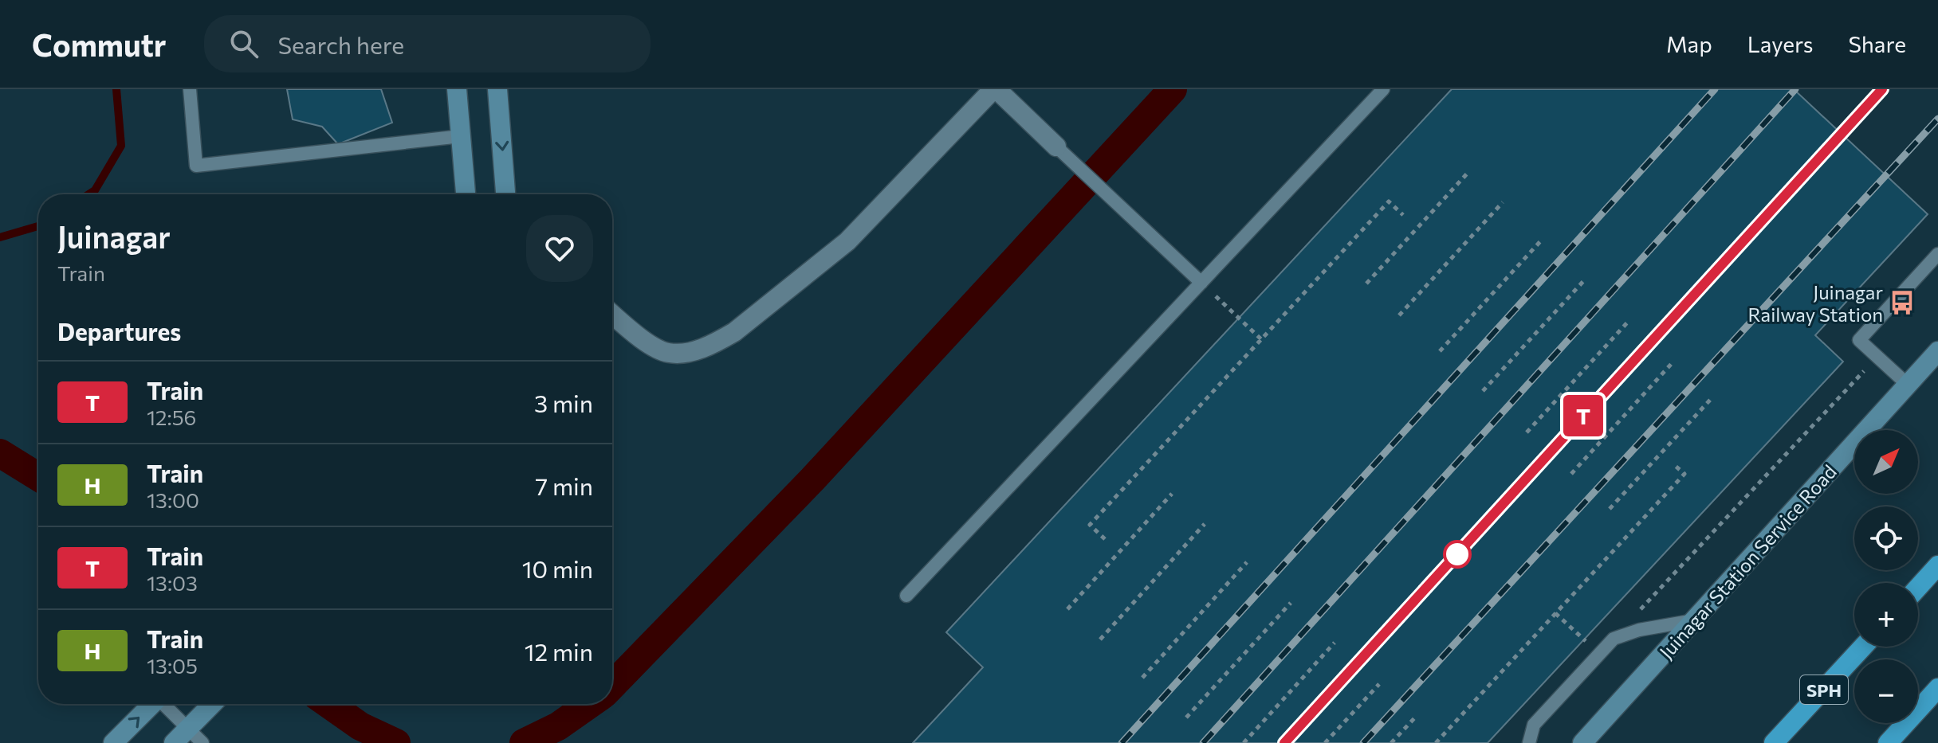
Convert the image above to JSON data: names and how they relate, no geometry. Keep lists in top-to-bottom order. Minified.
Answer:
{"streets":{"highway":["SPH"],"street":["Juinagar Station Service Road"]},"places":{"bus stop":["Juinagar Railway Station"]},"north":"top right","page":{"header":"Commutr","search":"Search here","nav":["Map","Layers","Share"],"on_map":"T","heading":[["Juinagar","Train"],"Departures"],"list":[{"mark":"T","name":"Train","note":"12:56","value":"3 min"},{"mark":"H","name":"Train","note":"13:00","value":"7 min"},{"mark":"T","name":"Train","note":"13:03","value":"10 min"},{"mark":"H","name":"Train","note":"13:05","value":"12 min"}],"map_buttons":["+","−"]}}
